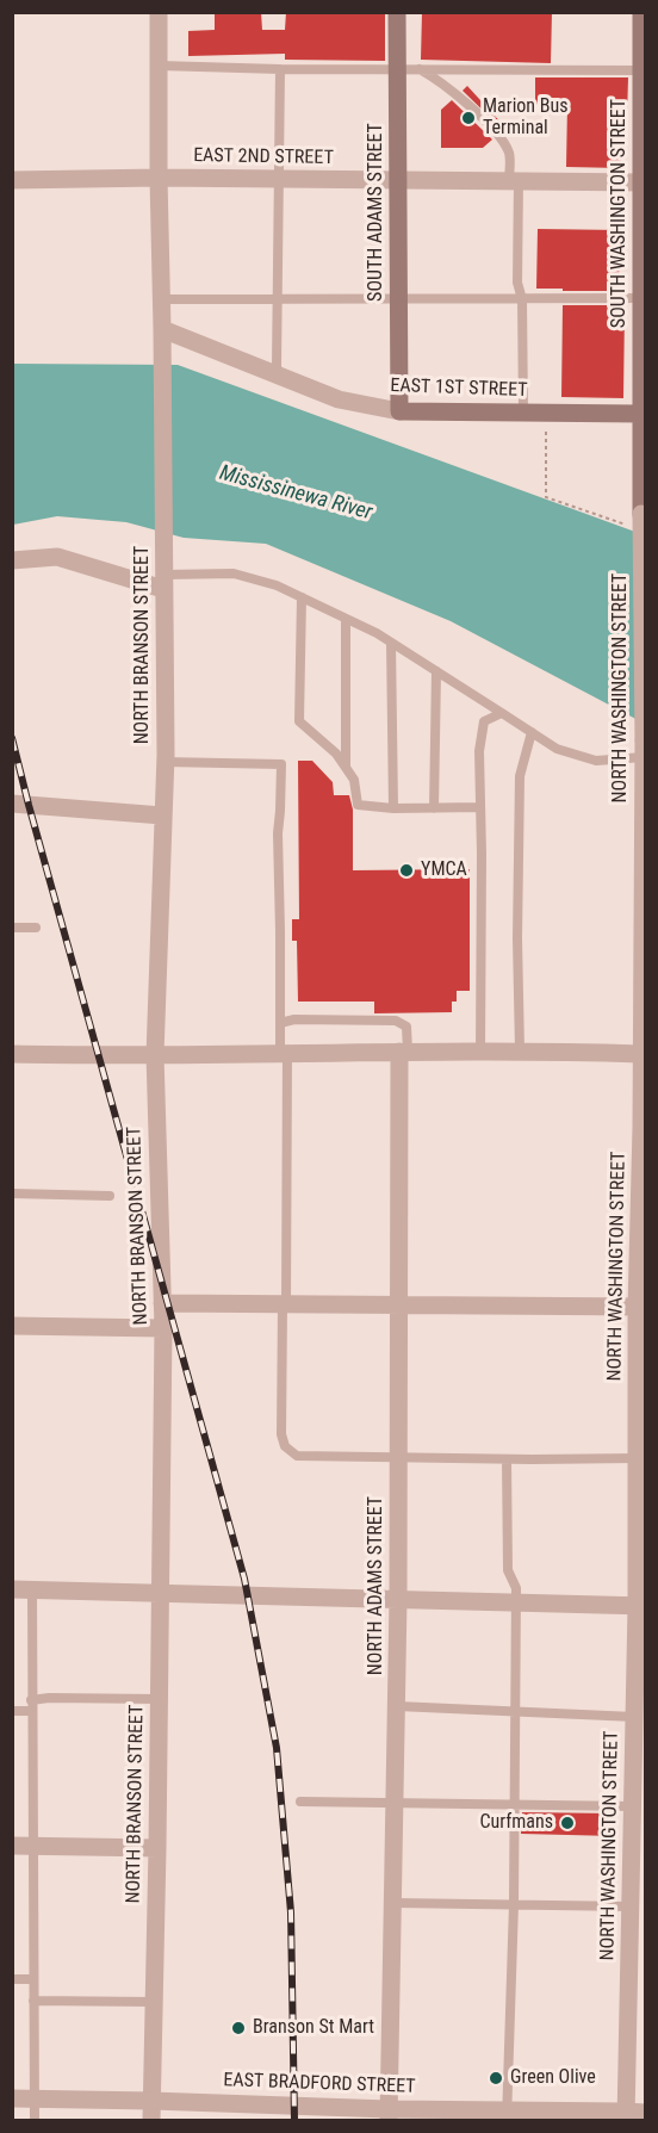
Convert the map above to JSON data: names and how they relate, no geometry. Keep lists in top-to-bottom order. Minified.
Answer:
{"streets":{"main road":["SOUTH ADAMS STREET","SOUTH WASHINGTON STREET","EAST 1ST STREET","NORTH WASHINGTON STREET"],"street":["EAST 2ND STREET","NORTH BRANSON STREET","NORTH ADAMS STREET","EAST BRADFORD STREET"]},"crossings":[["EAST 2ND STREET","SOUTH ADAMS STREET"],["EAST 2ND STREET","SOUTH WASHINGTON STREET"],["EAST 2ND STREET","NORTH BRANSON STREET"],["SOUTH ADAMS STREET","EAST 1ST STREET"],["SOUTH WASHINGTON STREET","EAST 1ST STREET"],["SOUTH WASHINGTON STREET","NORTH WASHINGTON STREET"],["EAST 1ST STREET","NORTH BRANSON STREET"],["EAST 1ST STREET","NORTH WASHINGTON STREET"],["NORTH BRANSON STREET","EAST BRADFORD STREET"],["NORTH WASHINGTON STREET","EAST BRADFORD STREET"],["NORTH ADAMS STREET","EAST BRADFORD STREET"]],"water":["Mississinewa River"],"places":["Marion Bus Terminal","YMCA","Curfmans","Branson St Mart","Green Olive"]}
